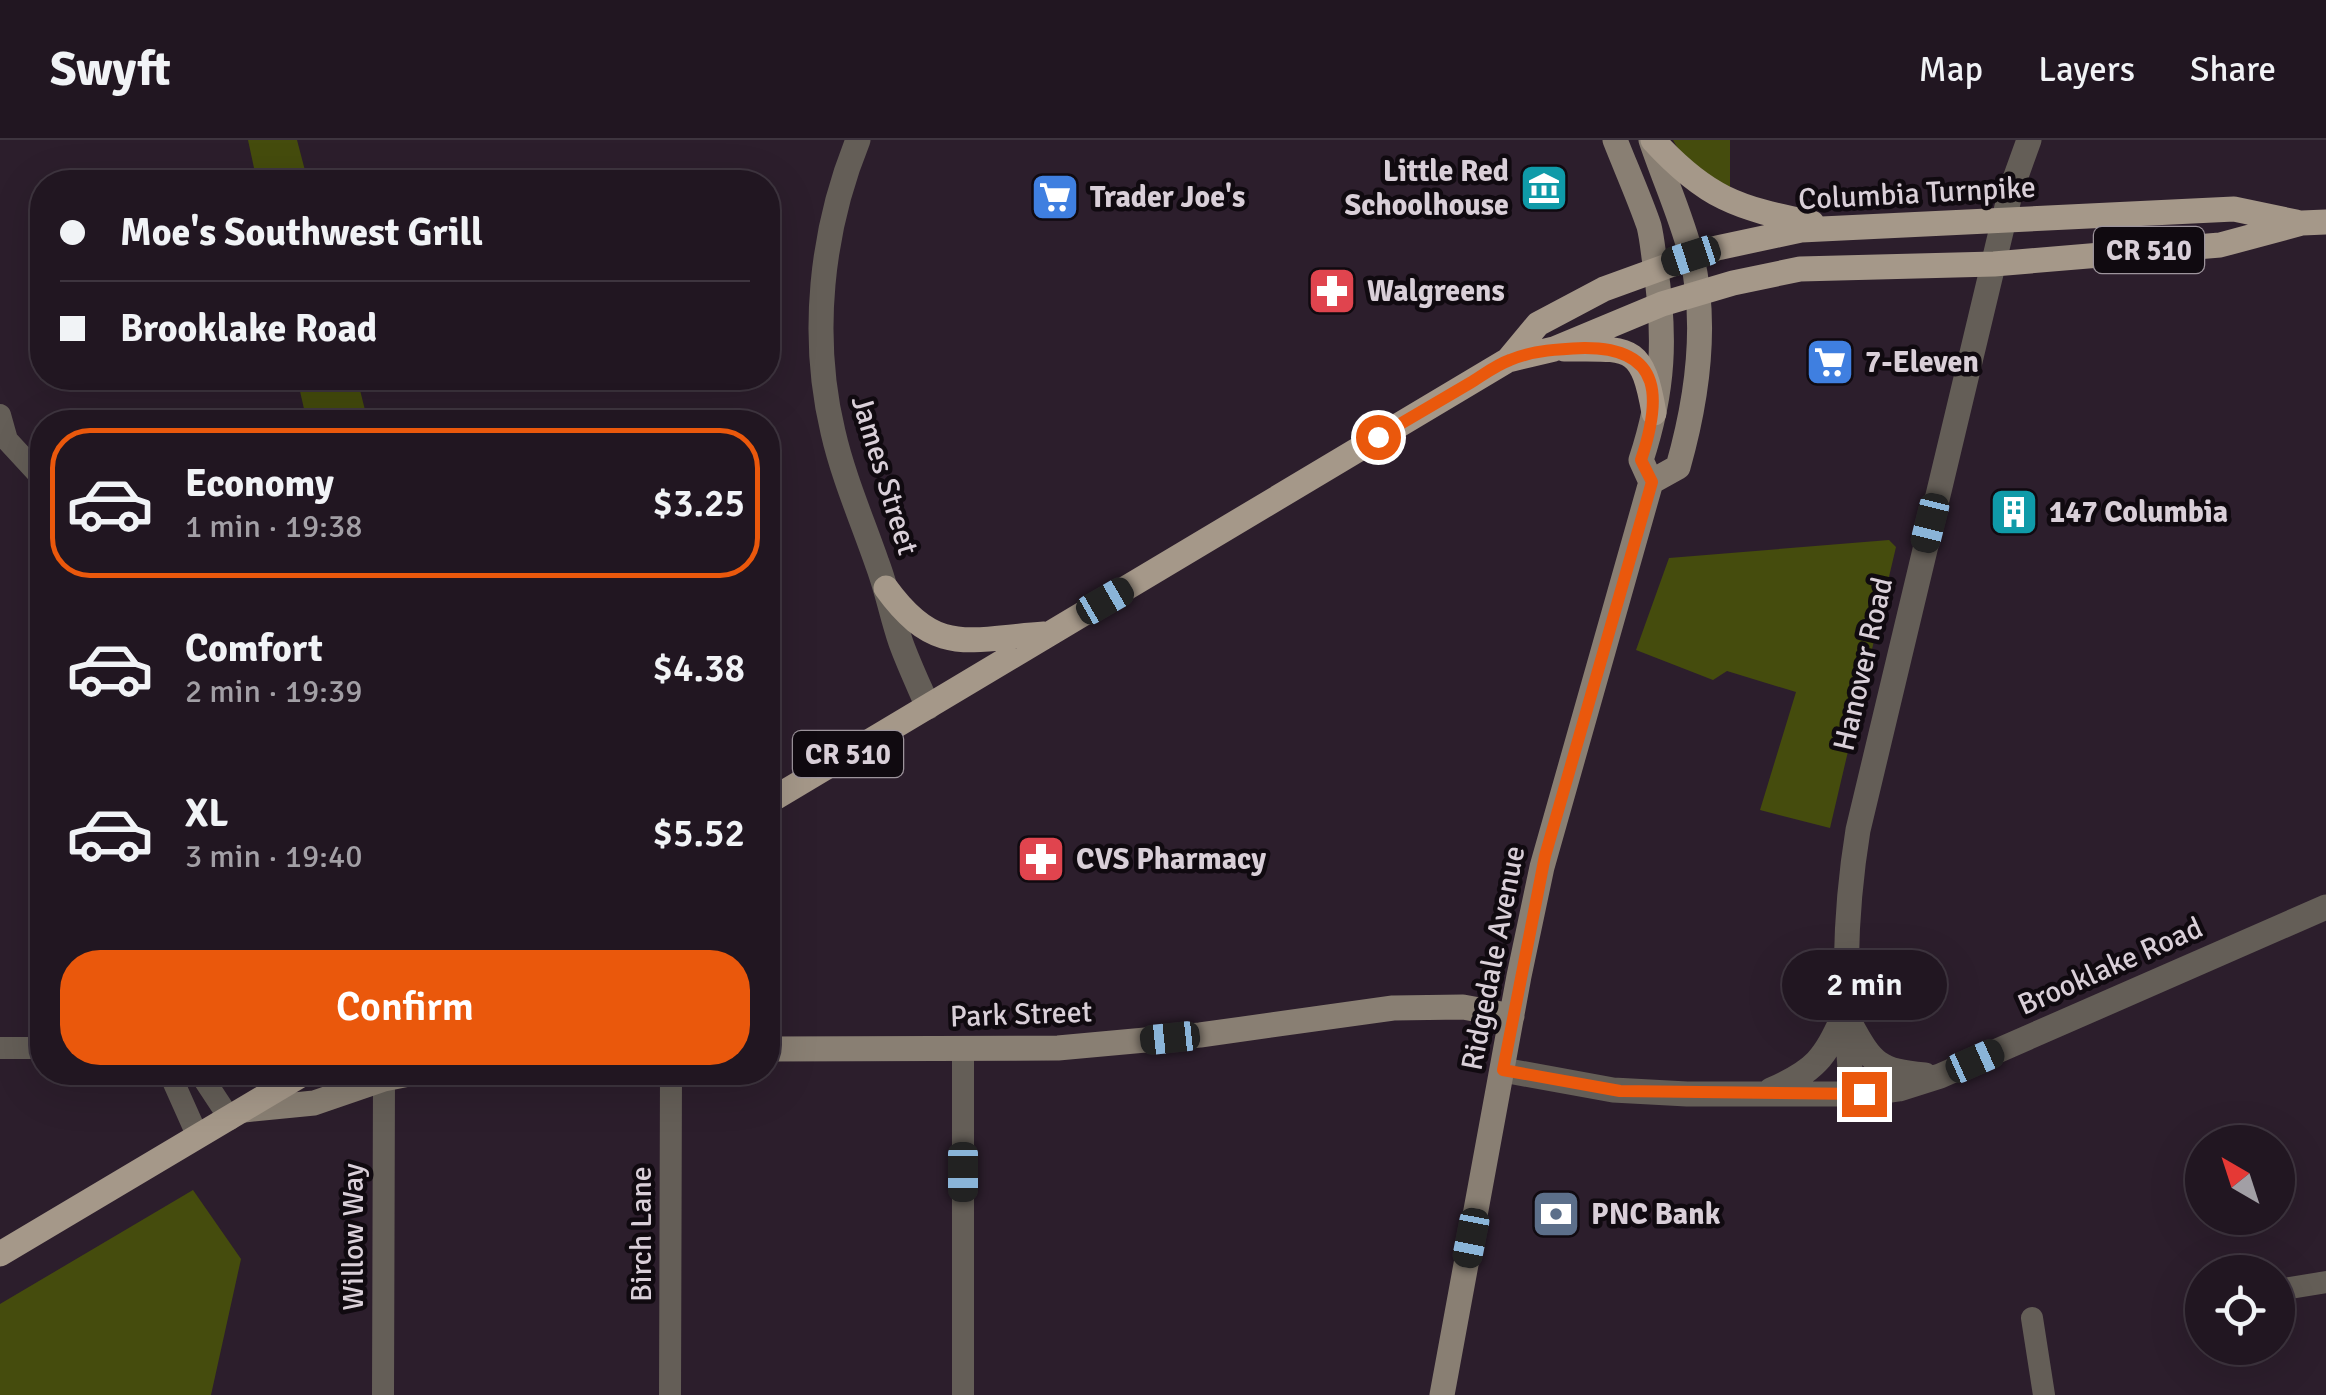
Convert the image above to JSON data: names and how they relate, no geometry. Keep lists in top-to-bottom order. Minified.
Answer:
{"streets":{"main road":["Columbia Turnpike","CR 510","Ridgedale Avenue","Park Street"],"street":["James Street","Hanover Road","Brooklake Road","Birch Lane","Willow Way"]},"crossings":[["Columbia Turnpike","James Street"],["Columbia Turnpike","Hanover Road"],["Columbia Turnpike","Ridgedale Avenue"],["Hanover Road","Brooklake Road"],["Ridgedale Avenue","Brooklake Road"],["Ridgedale Avenue","Park Street"]],"places":{"museum":["Little Red Schoolhouse"],"supermarket":["Trader Joe's","7-Eleven"],"pharmacy":["Walgreens","CVS Pharmacy"],"building":["147 Columbia"],"bank":["PNC Bank"]},"north":"top left","page":{"header":"Swyft","nav":["Map","Layers","Share"],"banner":["Moe's Southwest Grill","Brooklake Road"],"list":[{"name":"Economy","note":"1 min · 19:38","value":"$3.25"},{"name":"Comfort","note":"2 min · 19:39","value":"$4.38"},{"name":"XL","note":"3 min · 19:40","value":"$5.52"}],"buttons":"Confirm","bubble":"2 min"}}
